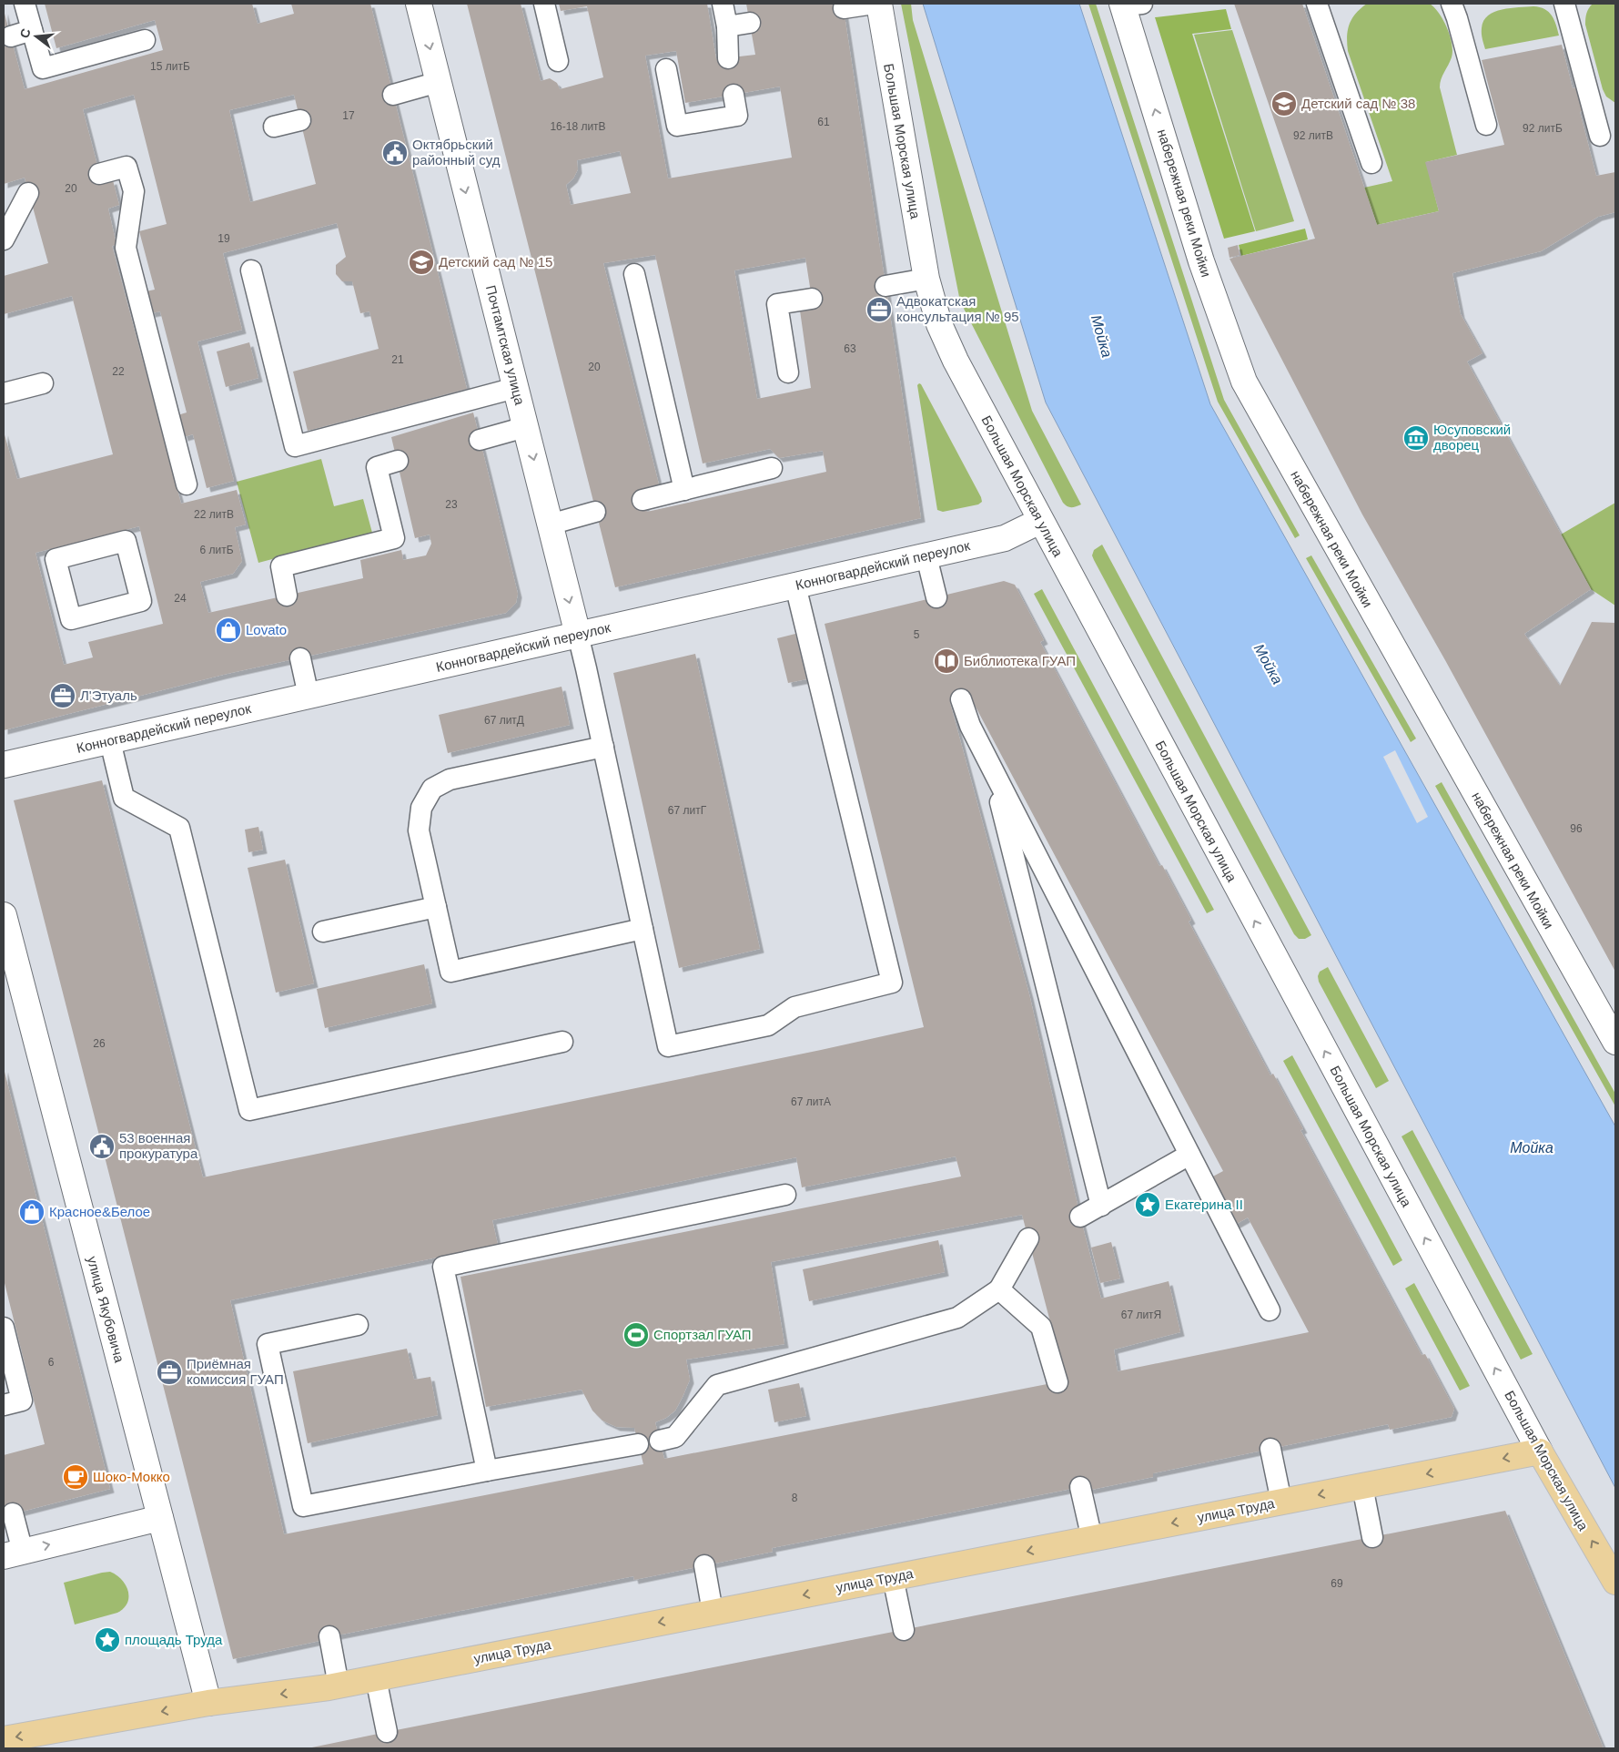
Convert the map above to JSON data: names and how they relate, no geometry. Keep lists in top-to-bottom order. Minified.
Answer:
{"streets":{"main road":["Большая Морская улица","улица Труда"],"street":["набережная реки Мойки","Почтамтская улица","Конногвардейский переулок","улица Якубовича"]},"crossings":[["Большая Морская улица","Конногвардейский переулок"],["Большая Морская улица","улица Труда"],["Почтамтская улица","Конногвардейский переулок"],["улица Якубовича","улица Труда"]],"one_way":["Большая Морская улица","набережная реки Мойки","Почтамтская улица","улица Труда"],"water":["Мойка"],"places":{"school or university":["Детский сад № 38","Детский сад № 15"],"public building":["Октябрьский районный суд","53 военная прокуратура"],"office":["Адвокатская консультация № 95","Л'Этуаль","Приёмная комиссия ГУАП"],"museum":["Юсуповский дворец"],"shop":["Lovato","Красное&Белое"],"library":["Библиотека ГУАП"],"place":["Екатерина II","площадь Труда"],"sports":["Спортзал ГУАП"],"cafe":["Шоко-Мокко"]},"house_numbers":["15 литБ","17","61","16-18 литВ","92 литБ","92 литВ","20","19","63","21","20","22","23","22 литВ","6 литБ","24","5","67 литД","67 литГ","96","26","67 литА","67 литЯ","6","8","69"],"north":"left"}
